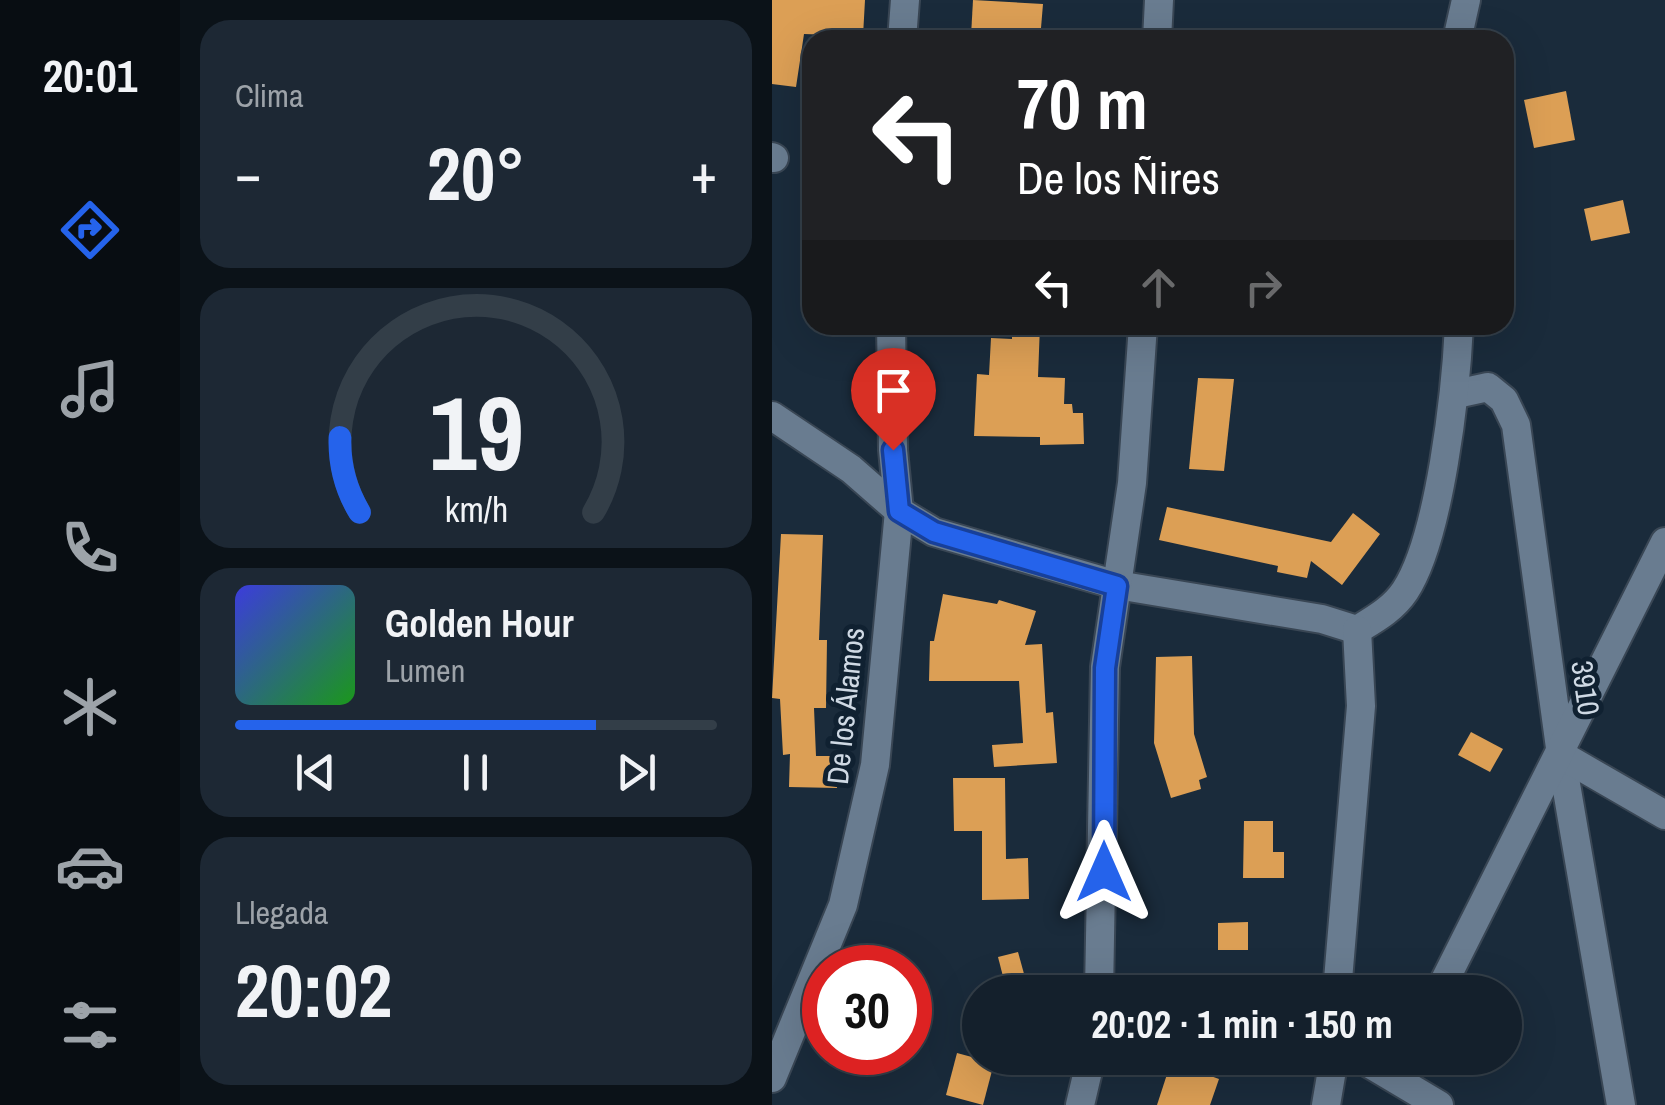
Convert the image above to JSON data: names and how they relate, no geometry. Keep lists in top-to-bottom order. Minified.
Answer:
{"streets":{"street":["3910","De los Álamos"]},"page":{"tabs":"20:01","tile":["Clima",["Llegada","20:02"]],"turn":["70 m","De los Ñires"],"heat":["−","20°","+"],"song":["Golden Hour","Lumen"],"limit":"30","trip":"20:02 · 1 min · 150 m","gauge":["19","km/h"]}}
